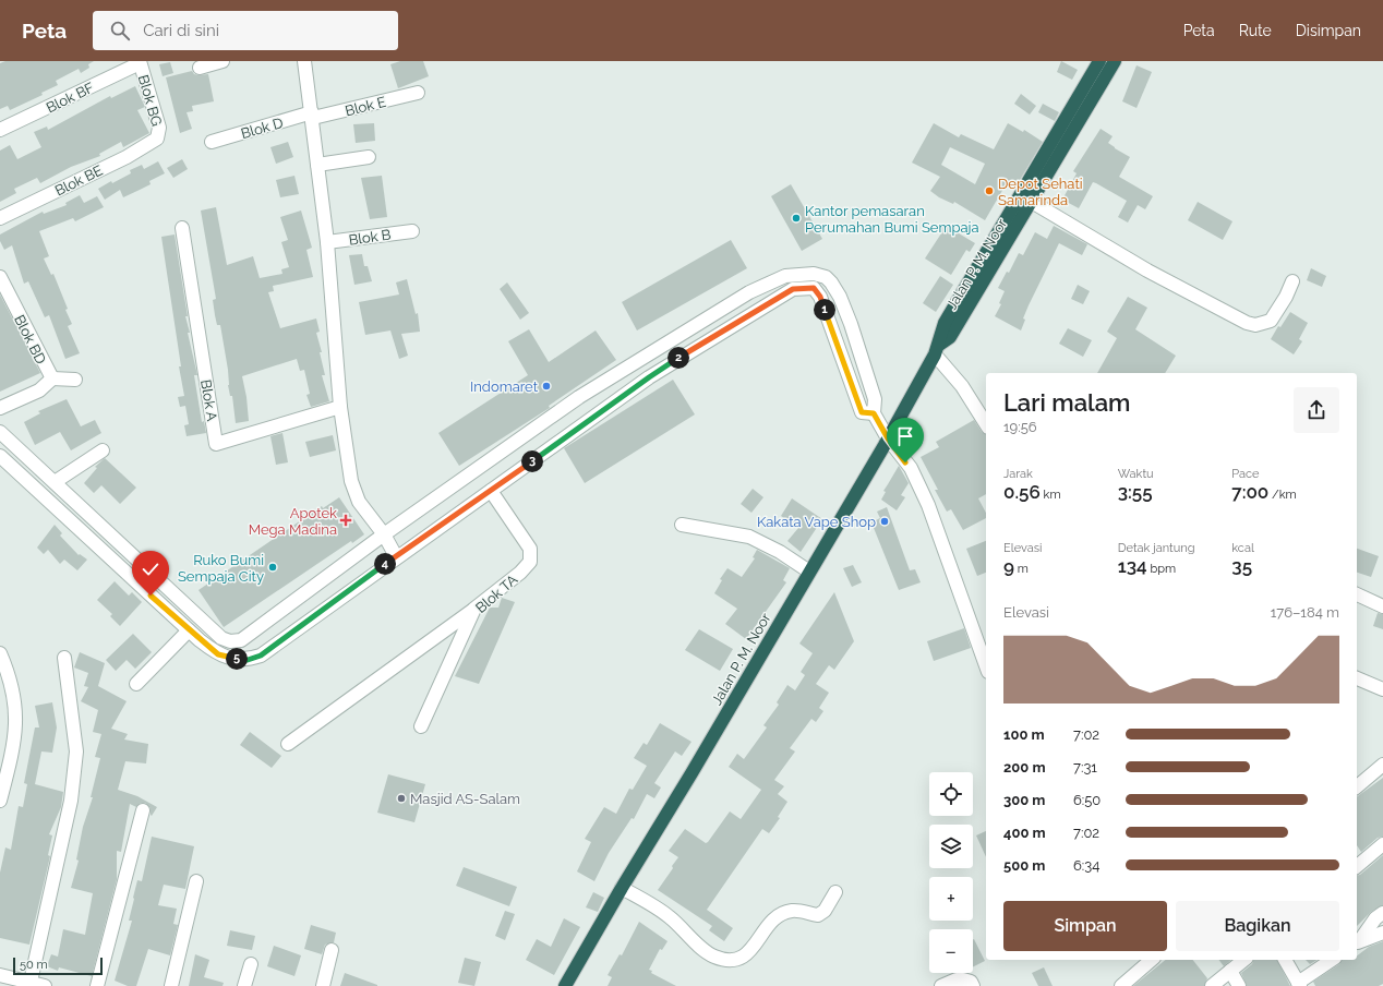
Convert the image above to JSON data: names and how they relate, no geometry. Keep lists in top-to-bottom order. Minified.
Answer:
{"streets":{"highway":["Jalan P. M. Noor"],"street":["Blok BF","Blok BG","Blok E","Blok D","Blok BE","Blok B","Blok BD","Blok A","Blok TA"]},"crossings":[["Blok BF","Blok BG"],["Blok BG","Blok BE"],["Blok E","Blok D"]],"places":{"other":["Depot Sehati Samarinda","Kantor pemasaran Perumahan Bumi Sempaja","Indomaret","Kakata Vape Shop","Ruko Bumi Sempaja City","Masjid AS-Salam"],"health":["Apotek Mega Madina"]},"scale_bar":"50 m","page":{"header":"Peta","search":"Cari di sini","nav":["Peta","Rute","Disimpan"],"pins":["1","2","3","4","5"],"heading":["Lari malam","19:56"],"stats":[["Jarak","0.56 km"],["Waktu","3:55"],["Pace","7:00 /km"],["Elevasi","9 m"],["Detak jantung","134 bpm"],["kcal","35"]],"chart":["Elevasi","176–184 m"],"list":[{"name":"100 m","note":"7:02"},{"name":"200 m","note":"7:31"},{"name":"300 m","note":"6:50"},{"name":"400 m","note":"7:02"},{"name":"500 m","note":"6:34"}],"map_buttons":["+","−"],"buttons":["Simpan","Bagikan"],"scale":"50 m"}}
